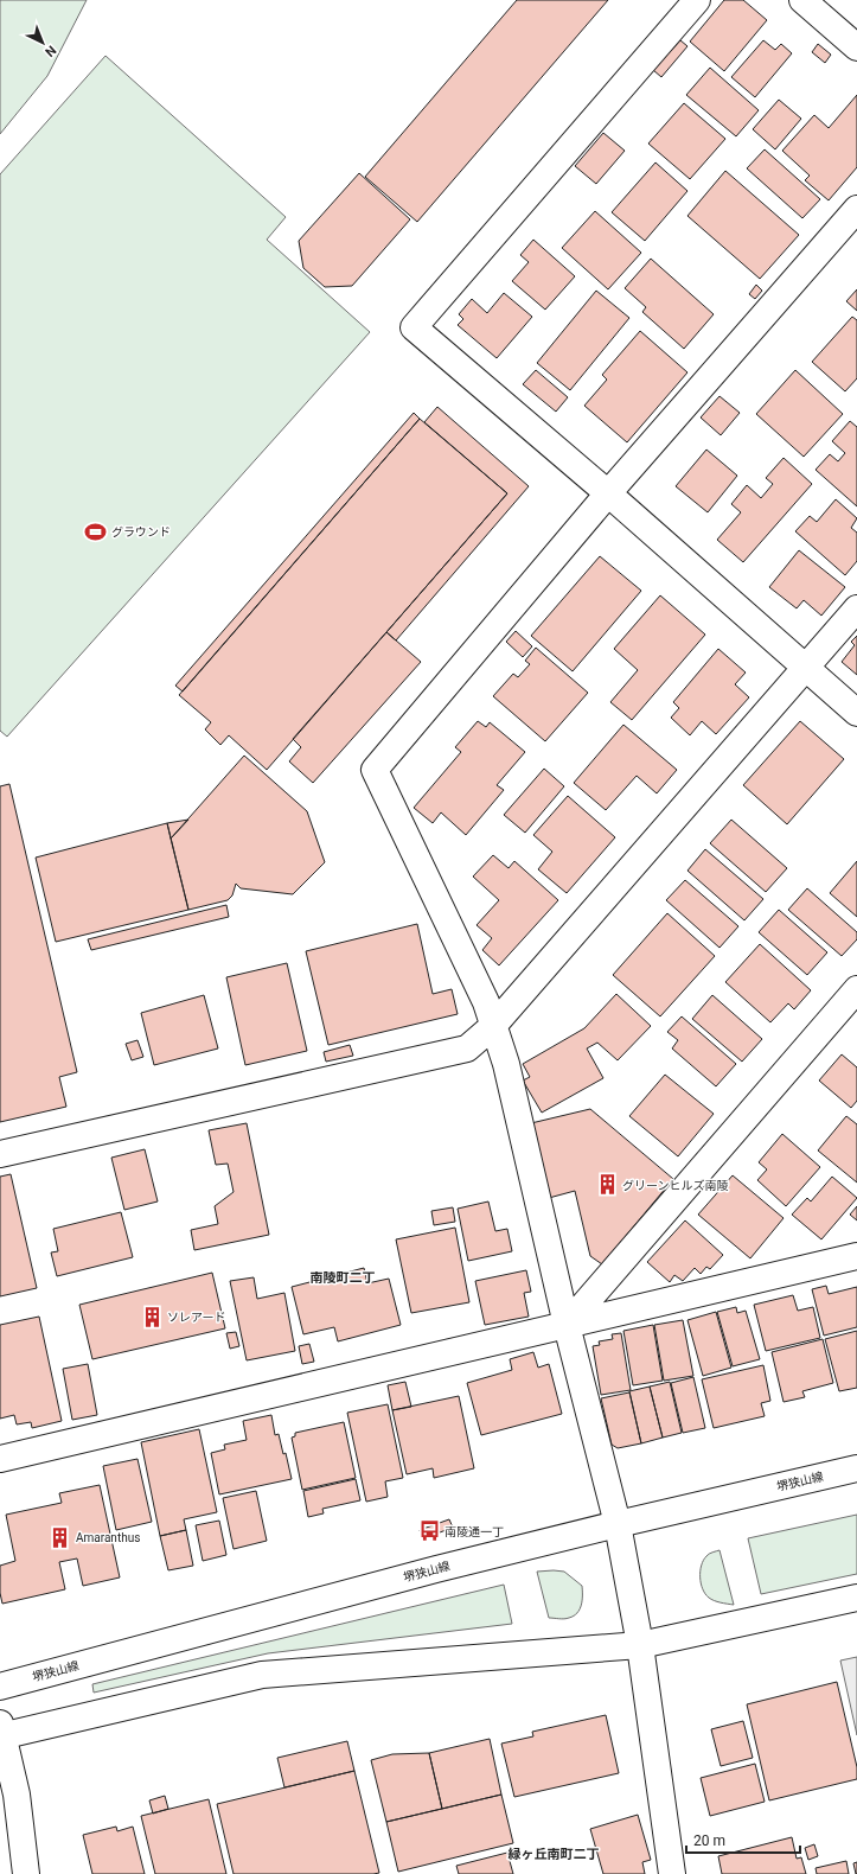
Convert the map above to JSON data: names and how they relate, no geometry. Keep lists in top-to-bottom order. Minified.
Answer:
{"streets":{"street":["堺狭山線"]},"districts":["南陵町二丁","緑ヶ丘南町二丁"],"places":{"sports":["グラウンド"],"building":["グリーンヒルズ南陵","ソレアード","Amaranthus"],"bus stop":["南陵通一丁"]},"scale_bar":"20 m","north":"bottom right"}
